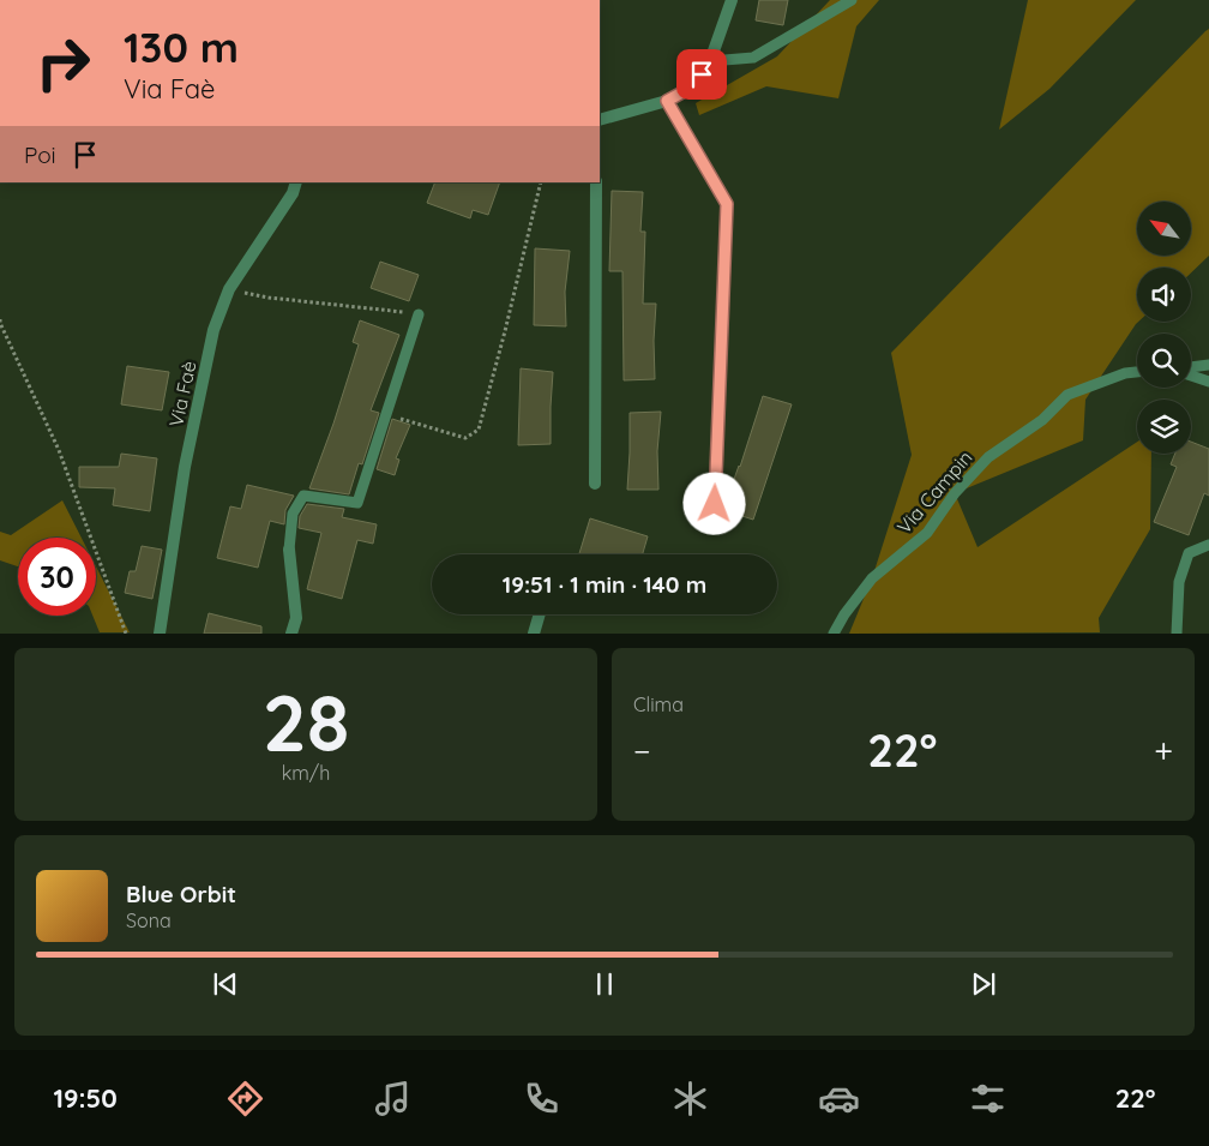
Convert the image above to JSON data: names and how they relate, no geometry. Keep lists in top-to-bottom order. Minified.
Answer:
{"streets":{"street":["Via Faè"],"lane":["Via Campin"]},"north":"top left","page":{"turn":["130 m","Via Faè"],"then":"Poi","limit":"30","trip":"19:51 · 1 min · 140 m","tile":[["28","km/h"],"Clima"],"heat":["−","22°","+"],"song":["Blue Orbit","Sona"],"tabs":["19:50","22°"]}}
